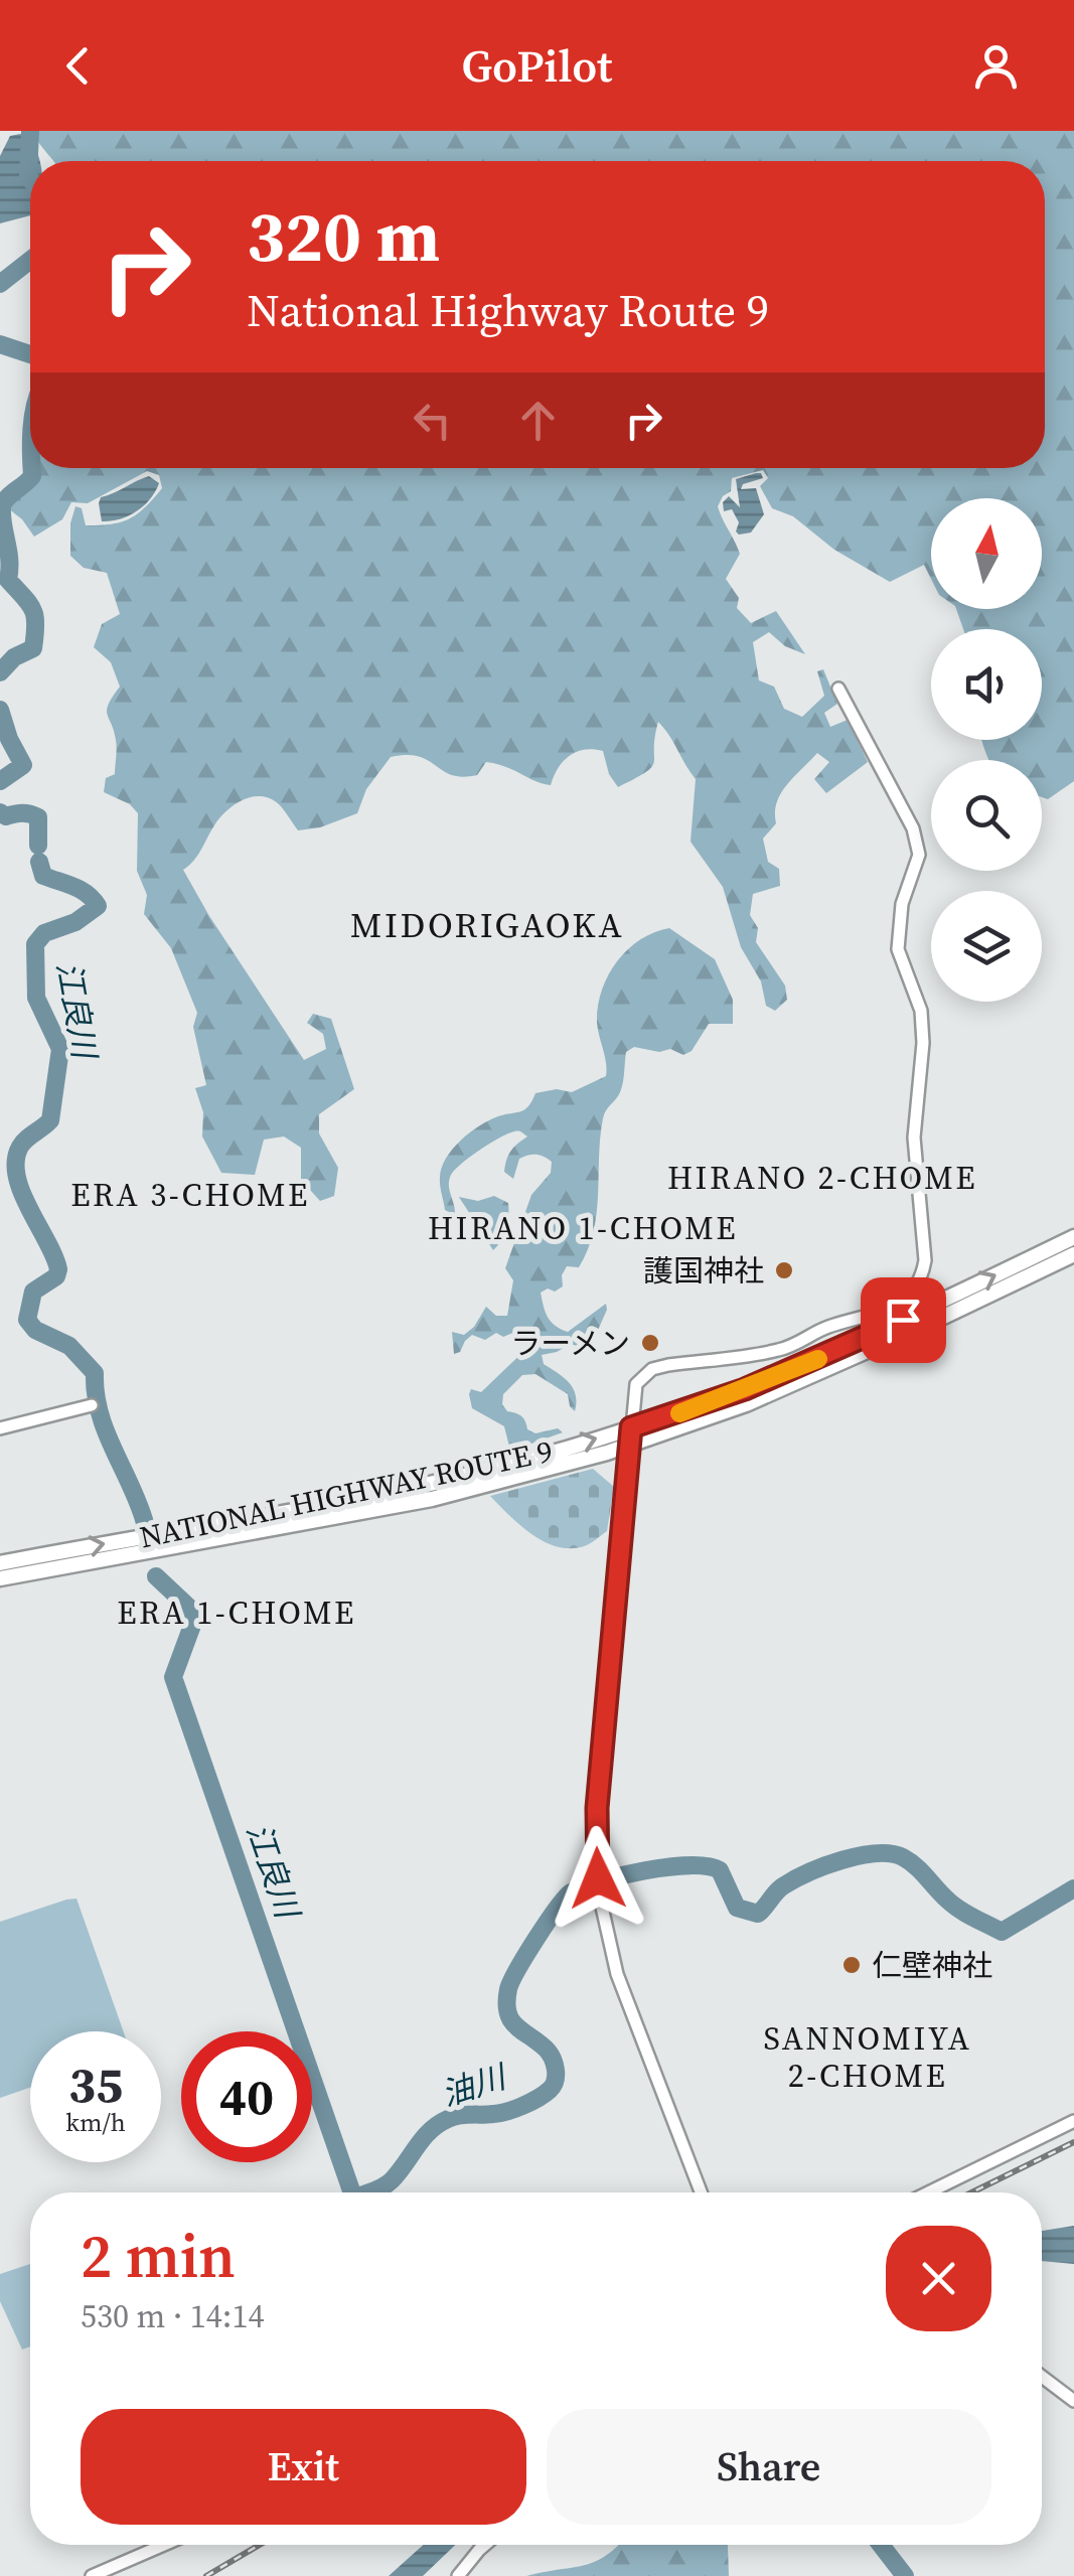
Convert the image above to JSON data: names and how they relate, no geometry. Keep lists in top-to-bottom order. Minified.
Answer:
{"streets":{"highway":["NATIONAL HIGHWAY ROUTE 9"]},"districts":["MIDORIGAOKA","HIRANO 2-CHOME","ERA 3-CHOME","HIRANO 1-CHOME","ERA 1-CHOME","SANNOMIYA 2-CHOME"],"water":["江良川","油川"],"places":["護国神社","ラーメン","仁壁神社"],"north":"top","page":{"header":"GoPilot","turn":["320 m","National Highway Route 9"],"speed":"35 km/h","limit":"40","heading":["2 min","530 m · 14:14"],"buttons":["Exit","Share"]}}
